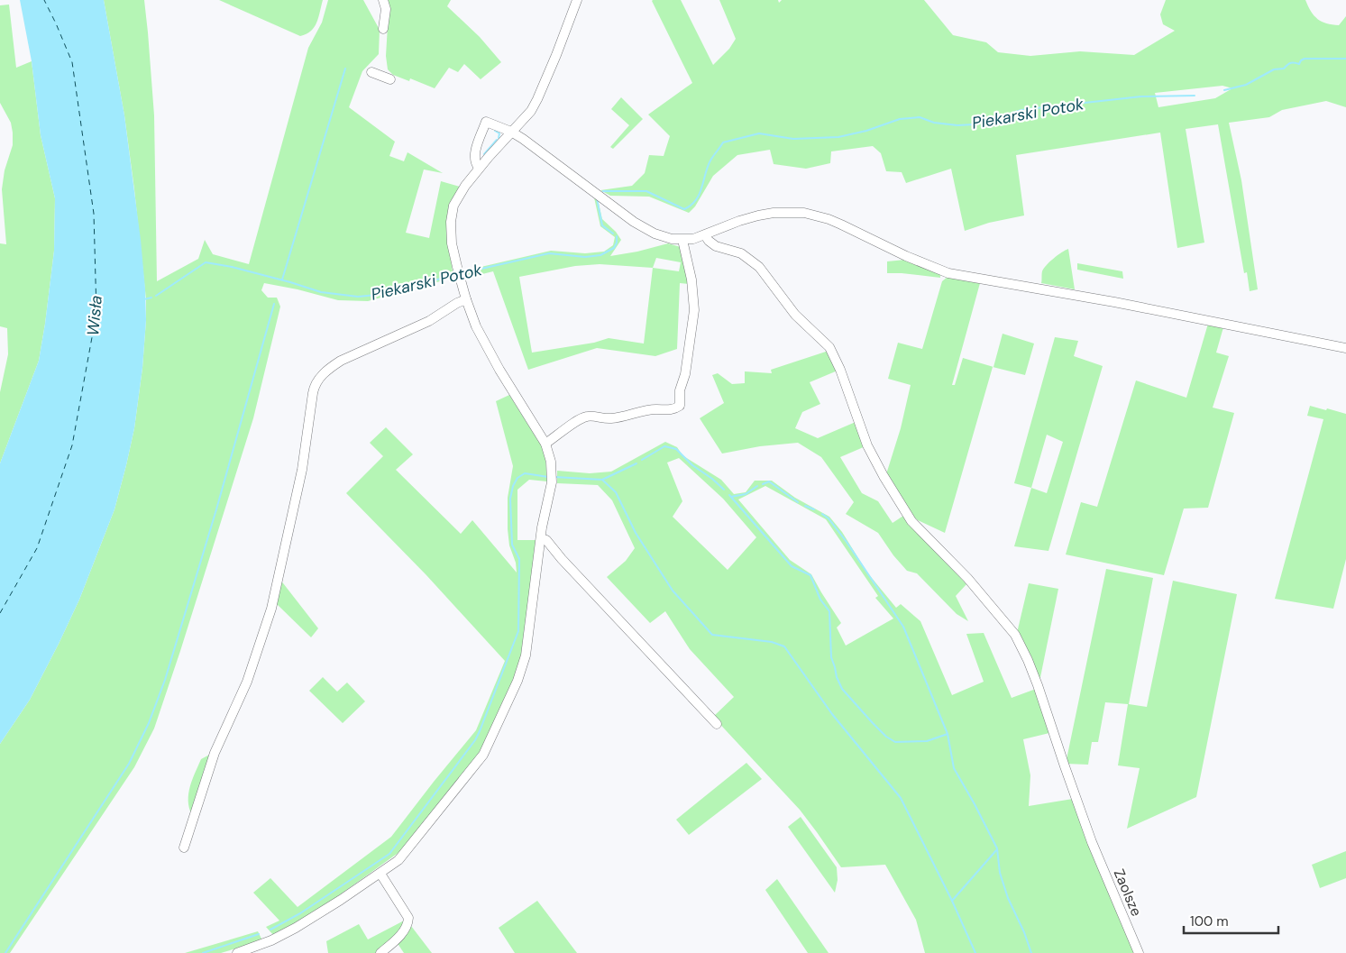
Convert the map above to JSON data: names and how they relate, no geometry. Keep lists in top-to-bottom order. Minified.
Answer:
{"streets":{"street":["Zaolsze"]},"water":["Piekarski Potok","Wisła"],"scale_bar":"100 m"}
